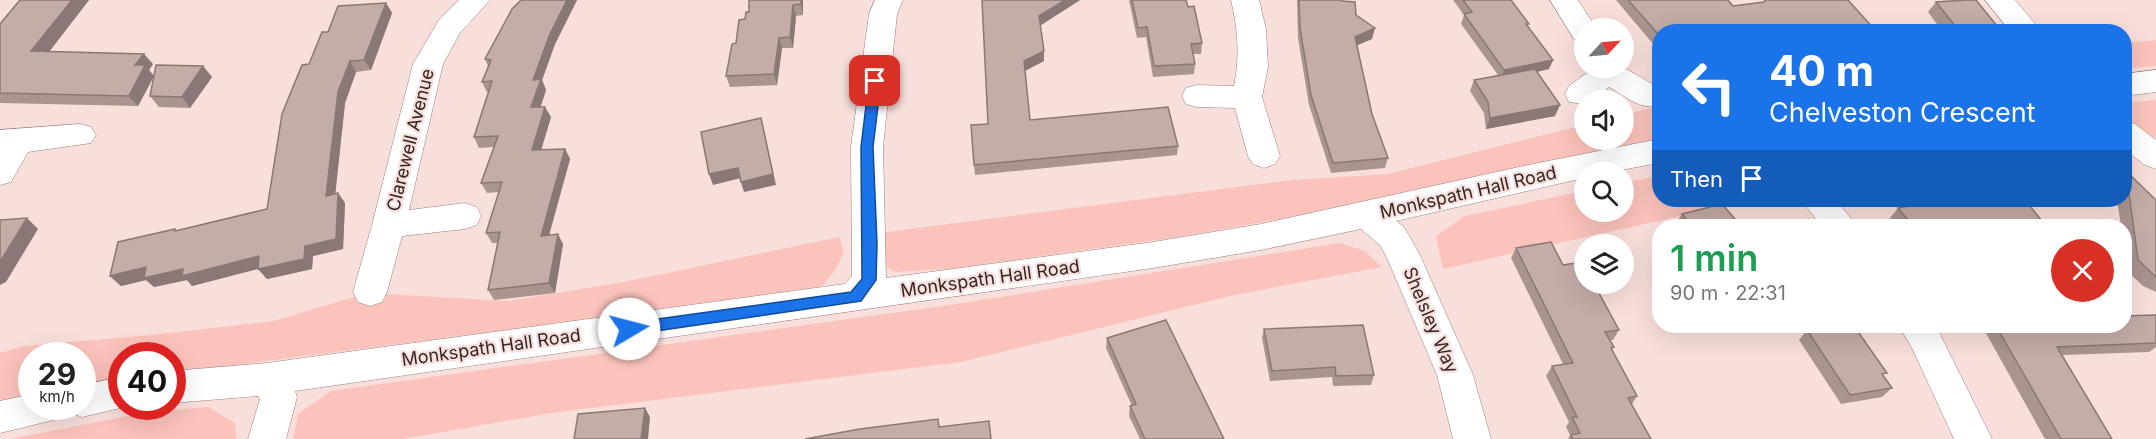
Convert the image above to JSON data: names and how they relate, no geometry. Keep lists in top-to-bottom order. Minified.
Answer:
{"streets":{"street":["Clarewell Avenue","Monkspath Hall Road","Shelsley Way"]},"crossings":[["Monkspath Hall Road","Shelsley Way"]],"north":"top right","page":{"turn":["40 m","Chelveston Crescent"],"then":"Then","heading":["1 min","90 m · 22:31"],"speed":"29 km/h","limit":"40"}}
